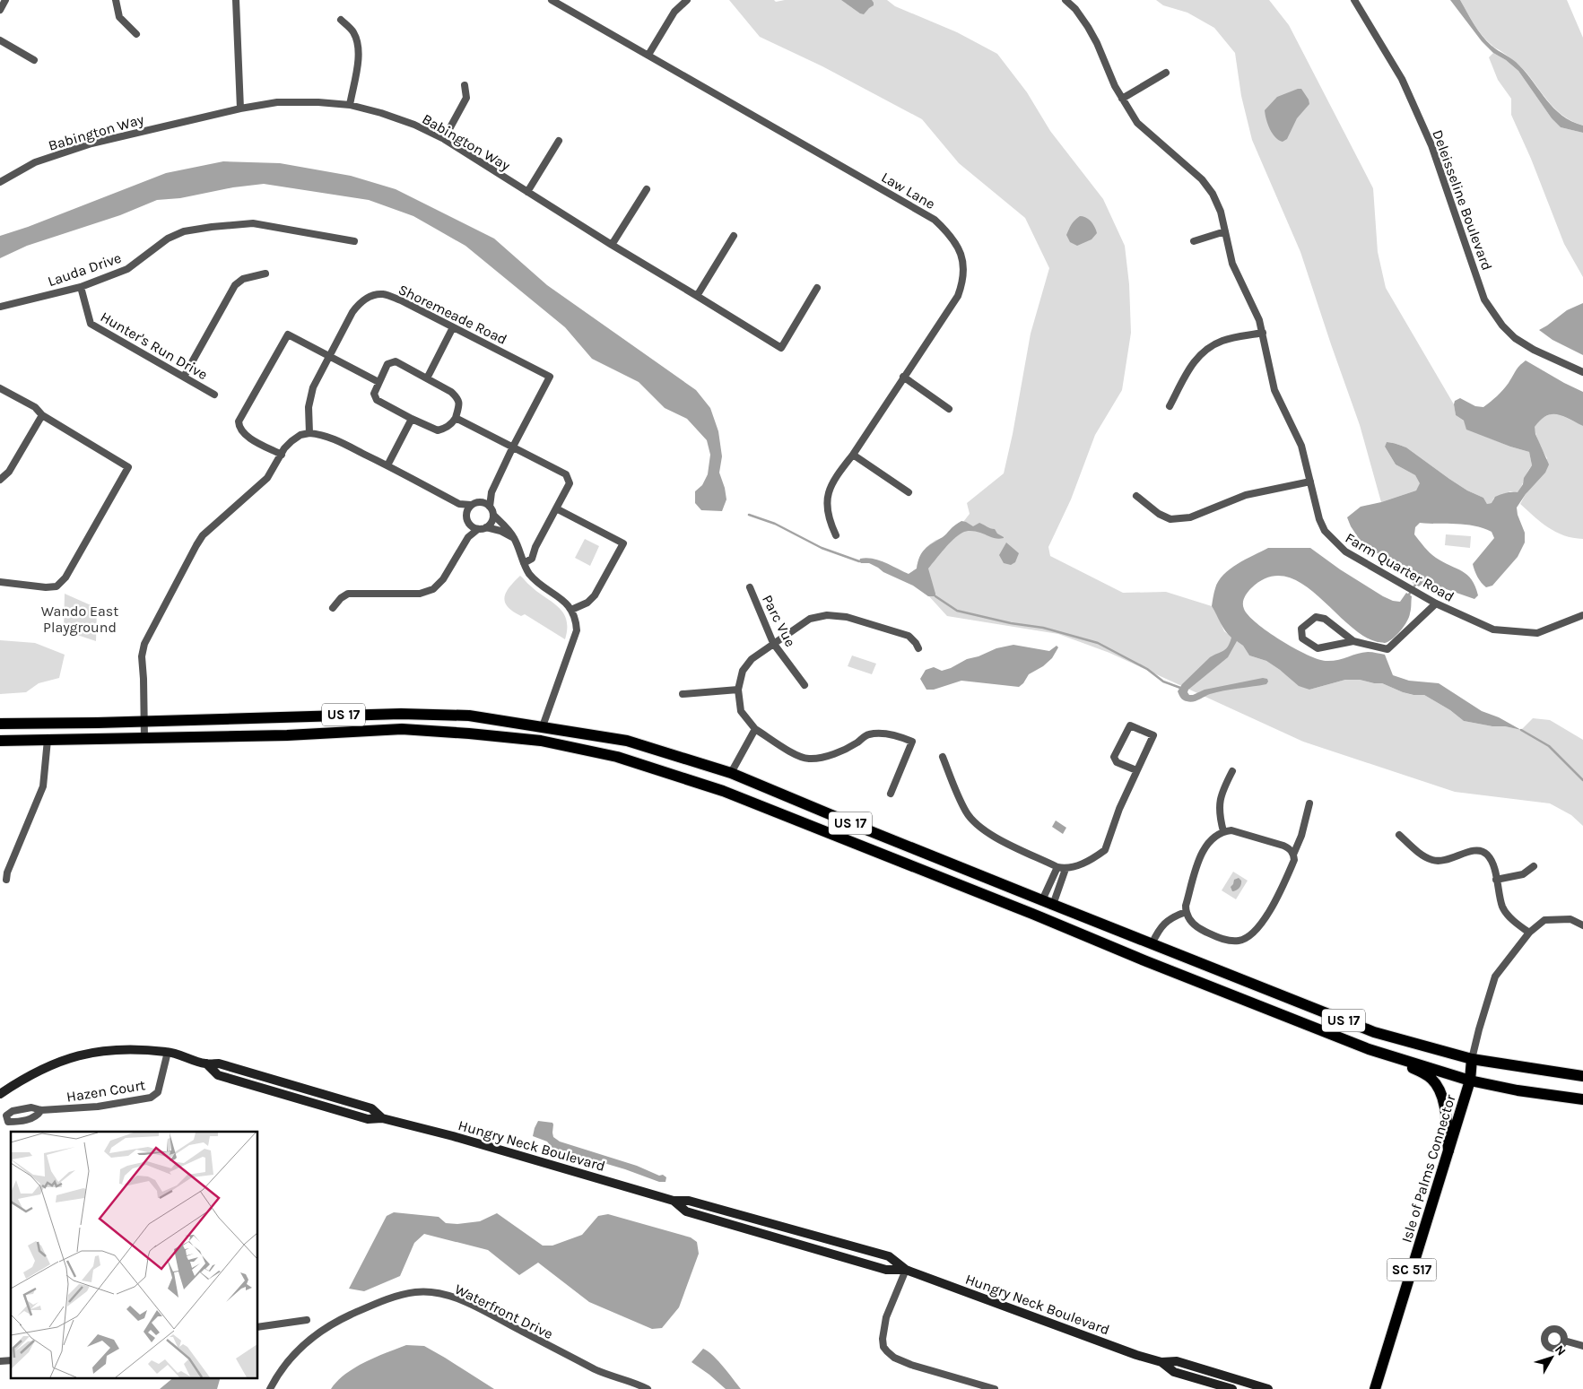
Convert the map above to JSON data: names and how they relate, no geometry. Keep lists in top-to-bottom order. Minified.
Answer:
{"streets":{"main road":["US 17","Hungry Neck Boulevard","Isle of Palms Connector","SC 517"],"street":["Babington Way","Law Lane","Deleisseline Boulevard","Lauda Drive","Shoremeade Road","Hunter's Run Drive","Farm Quarter Road","Parc Vue","Hazen Court","Waterfront Drive"]},"crossings":[["Lauda Drive","Hunter's Run Drive"],["US 17","Isle of Palms Connector"],["Hazen Court","Hungry Neck Boulevard"]],"parks":["Wando East Playground"],"north":"top right"}
